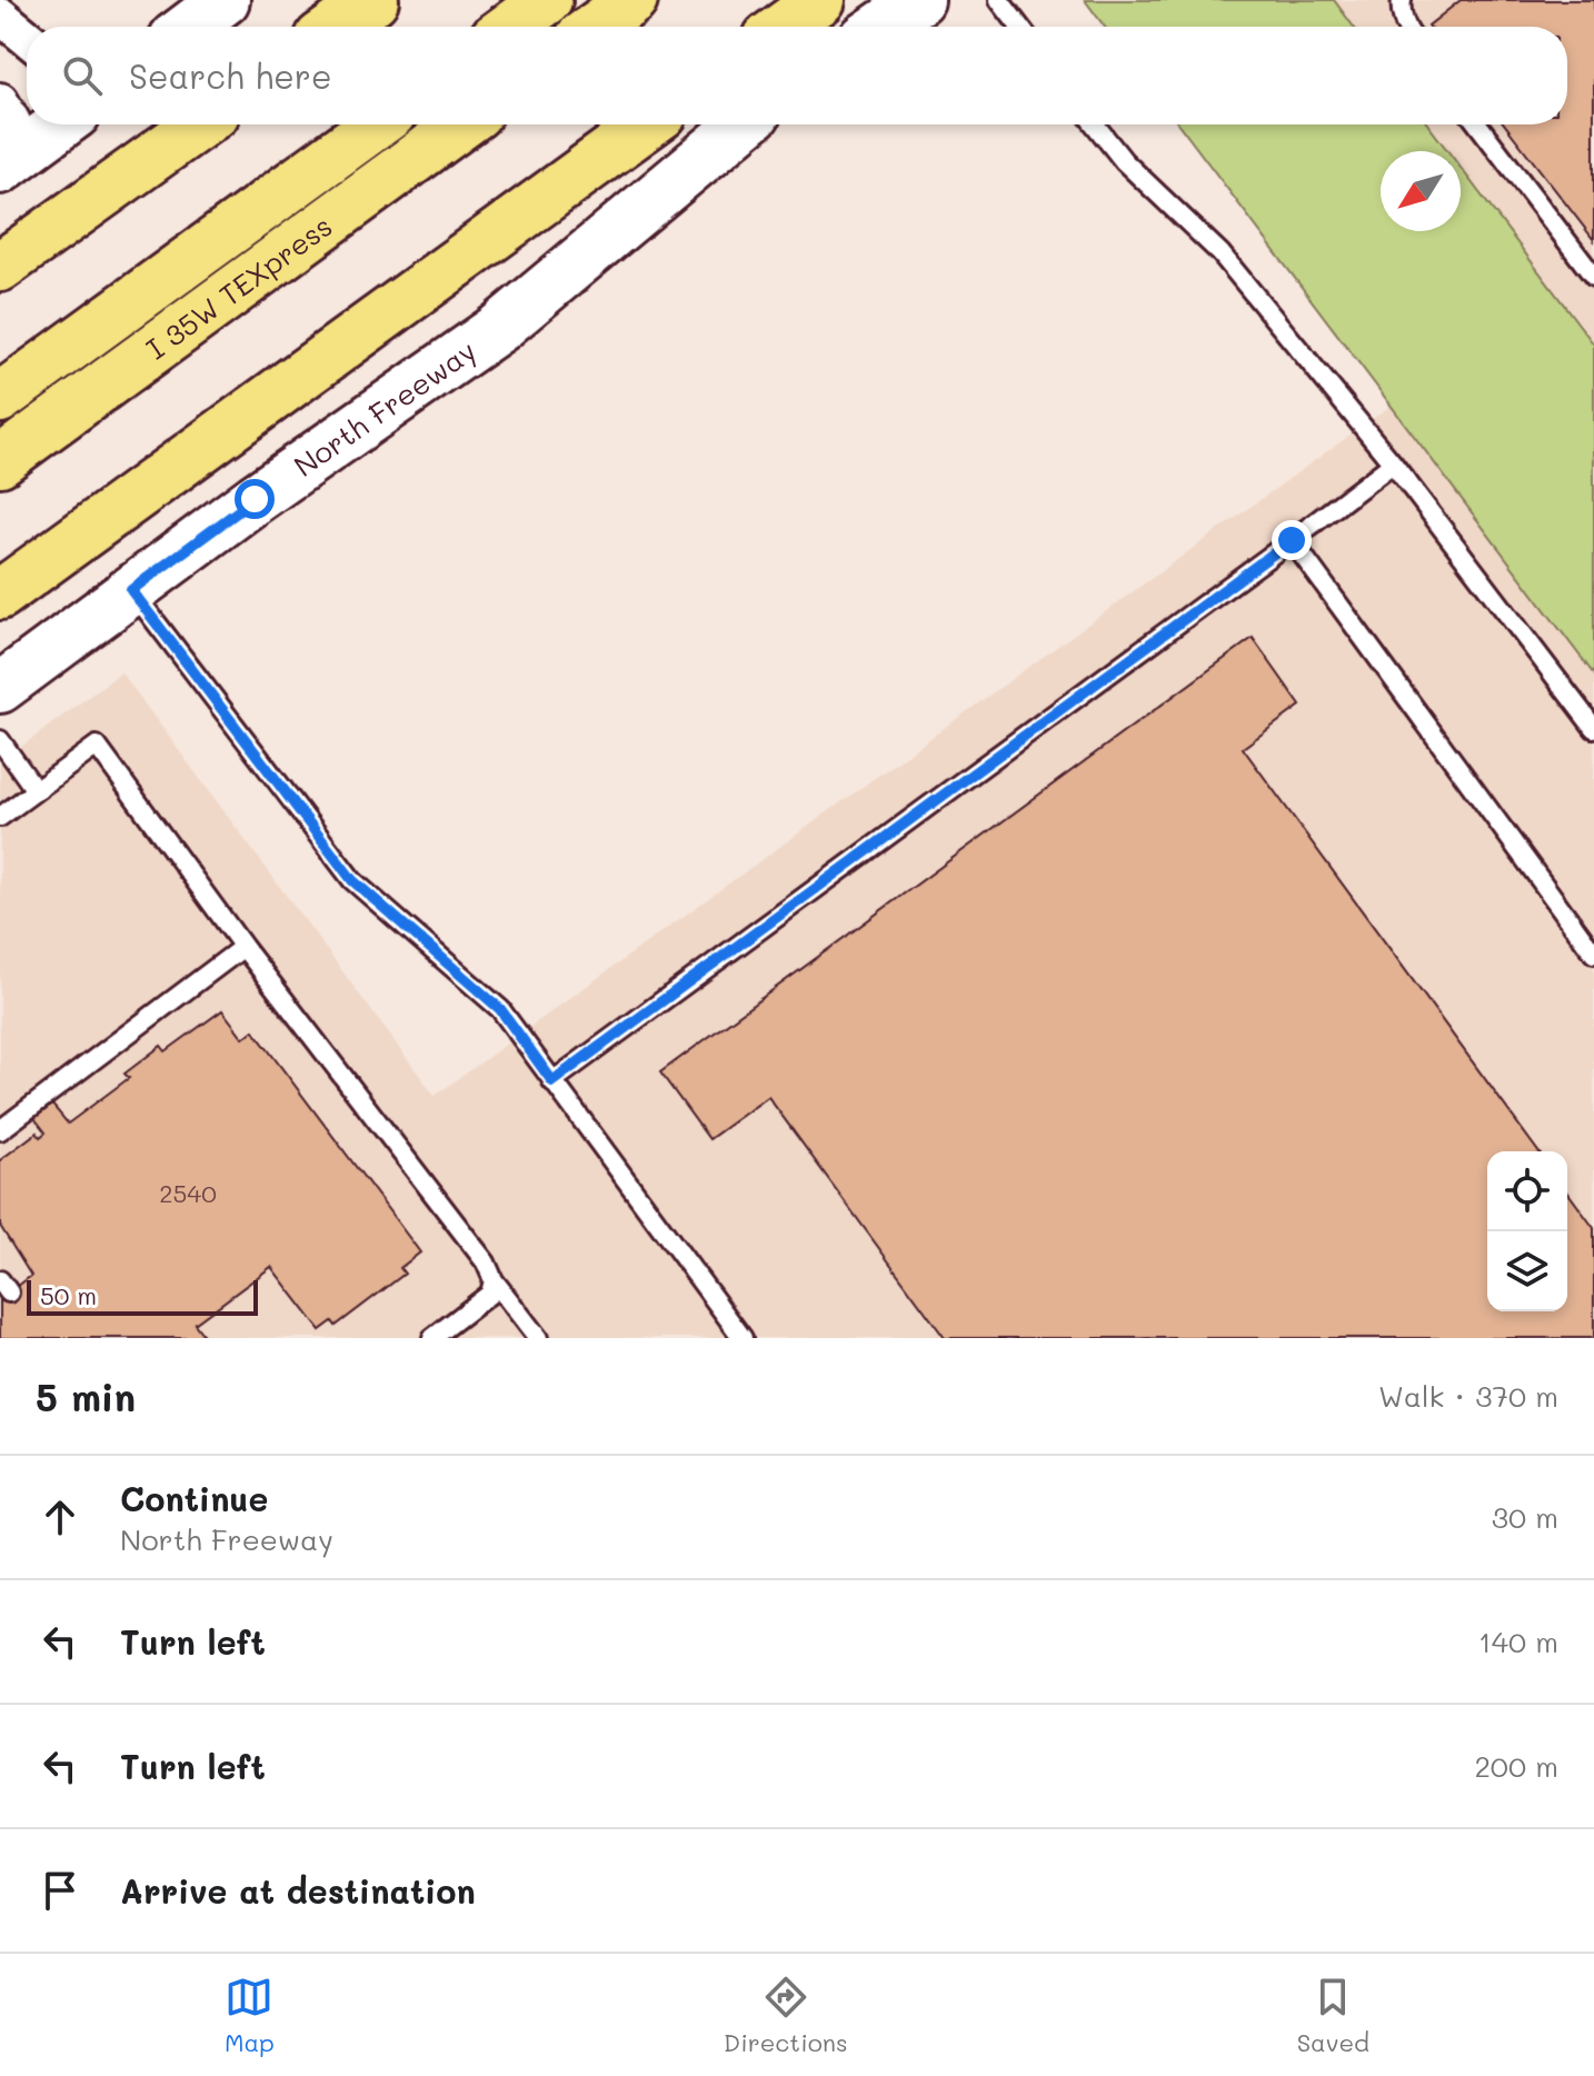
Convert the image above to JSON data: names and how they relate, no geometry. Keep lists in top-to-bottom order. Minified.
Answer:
{"streets":{"highway":["I 35W TEXpress"],"main road":["North Freeway"]},"house_numbers":["2540"],"scale_bar":"50 m","north":"bottom left","page":{"search":"Search here","scale":"50 m","heading":["5 min","Walk · 370 m"],"list":[["Continue","North Freeway","30 m"],["Turn left","140 m"],["Turn left","200 m"],"Arrive at destination"],"nav":["Map","Directions","Saved"]}}
